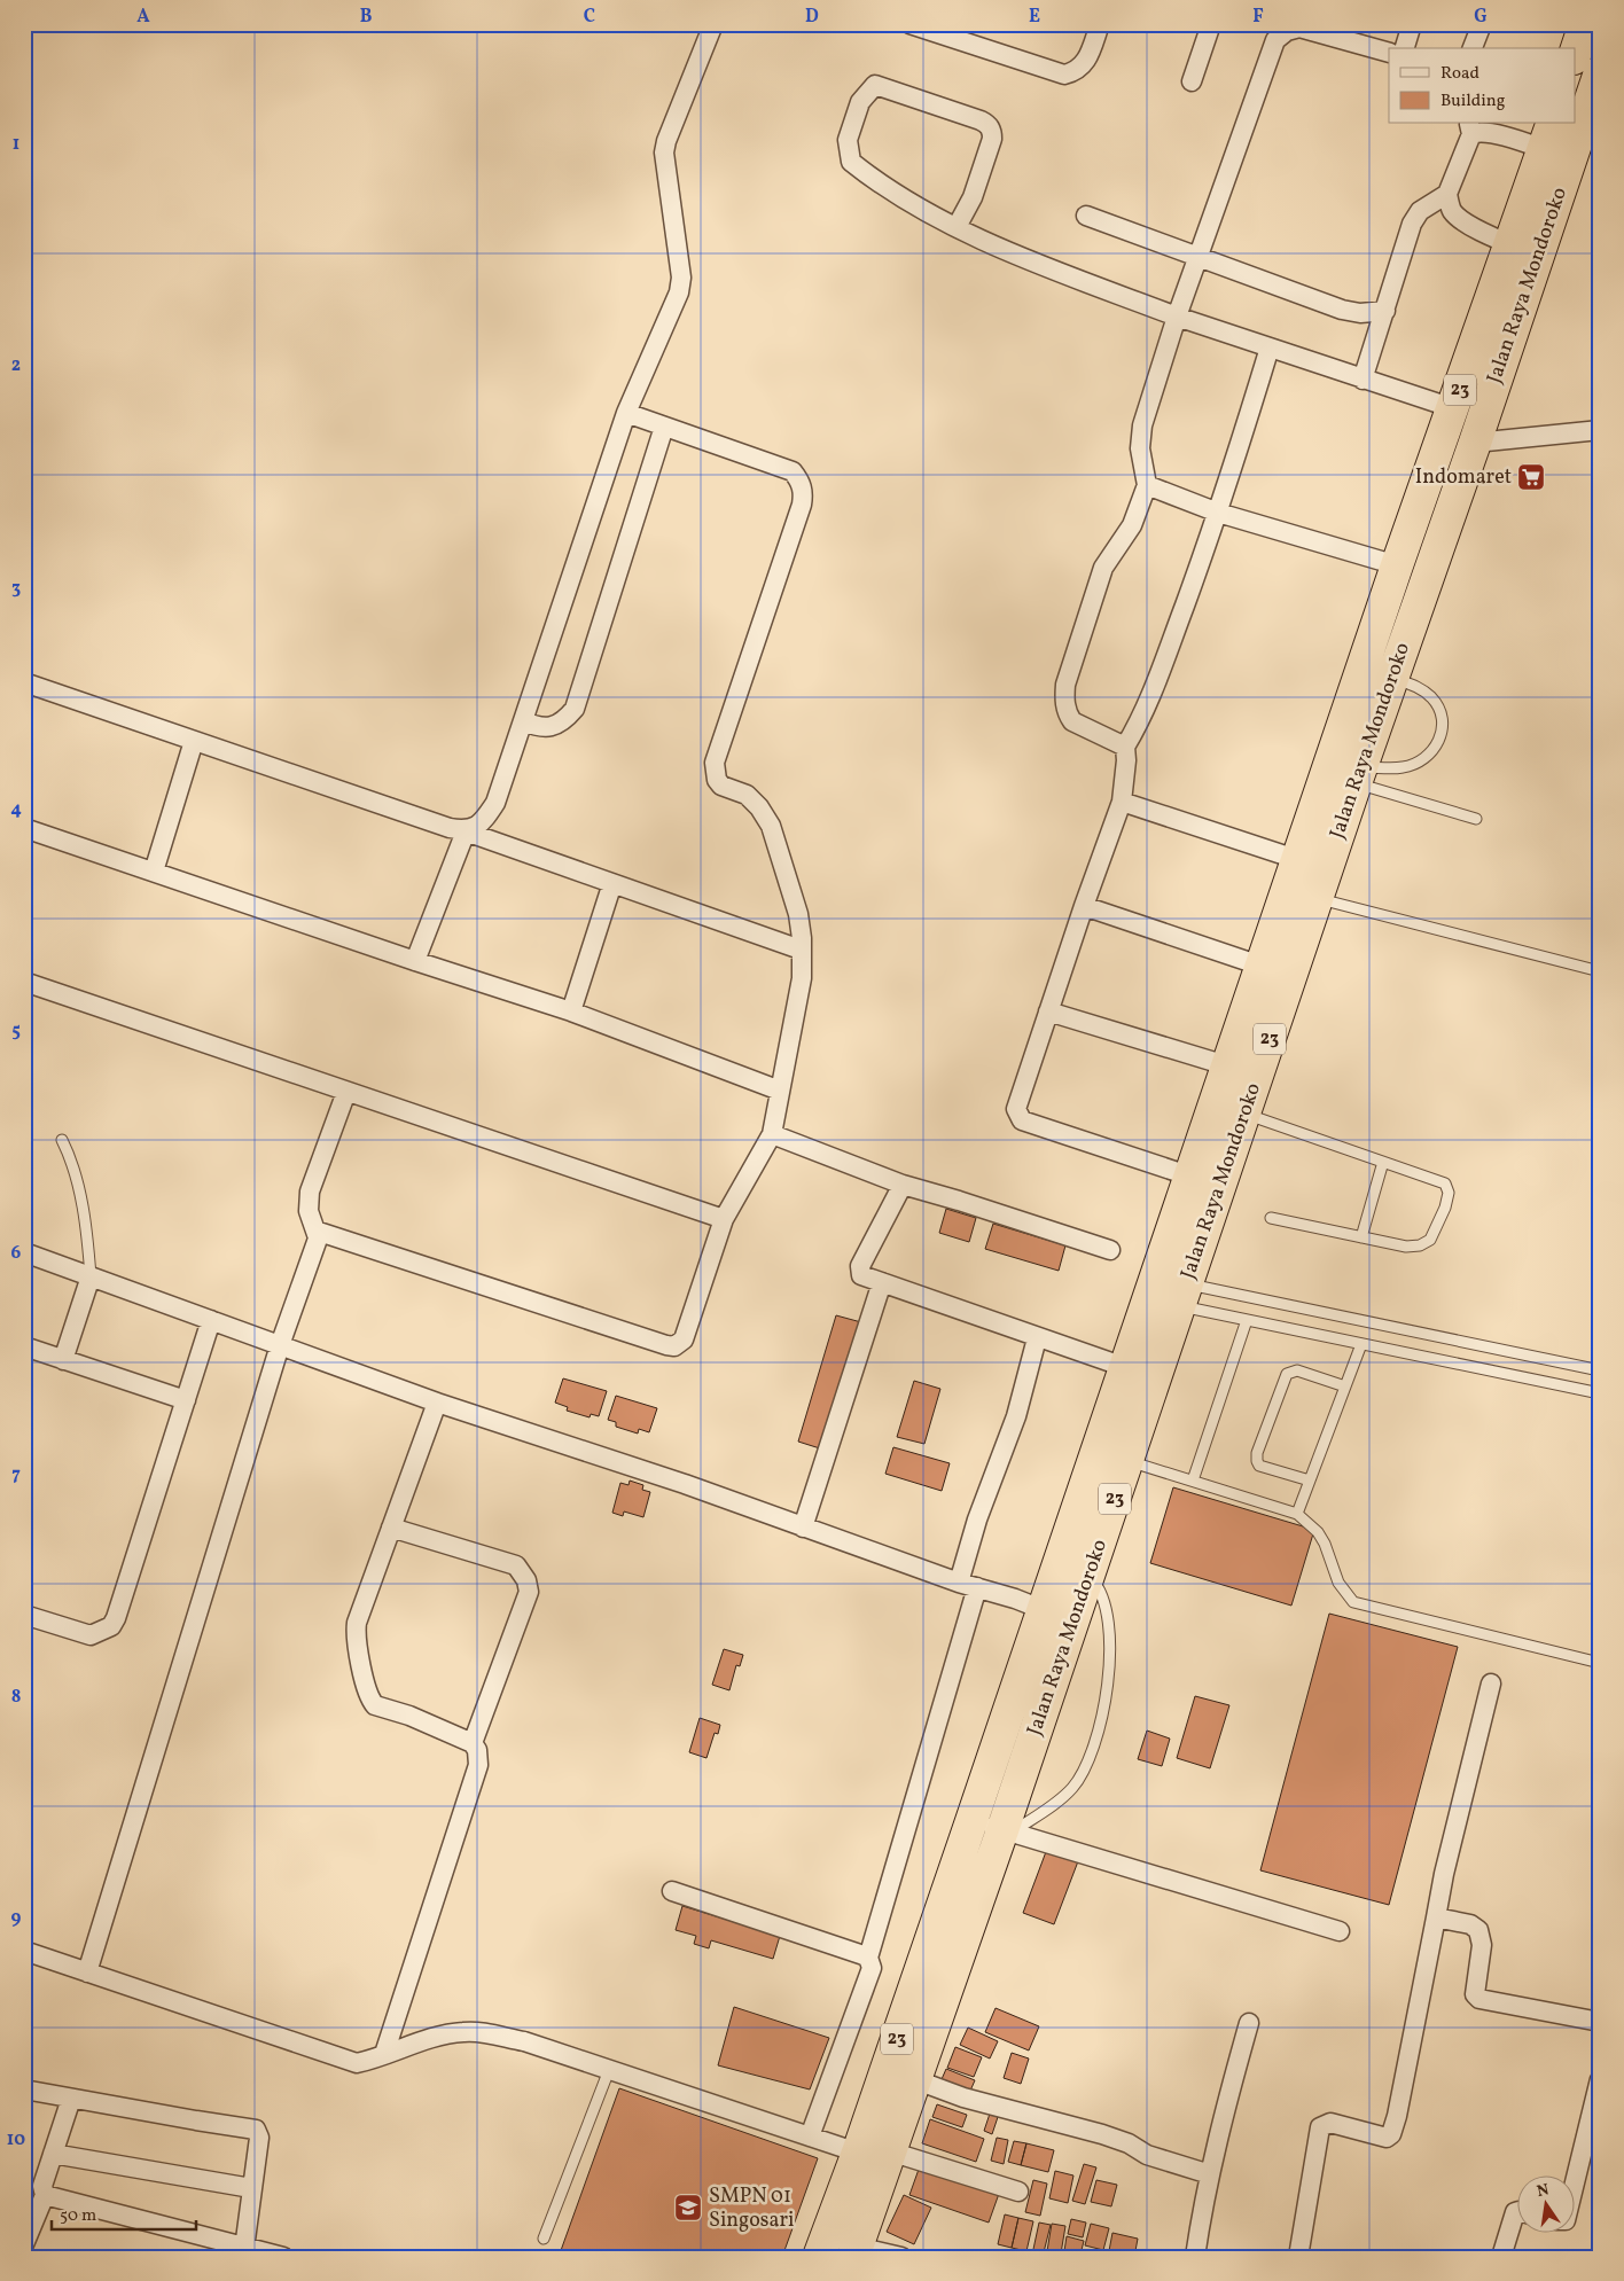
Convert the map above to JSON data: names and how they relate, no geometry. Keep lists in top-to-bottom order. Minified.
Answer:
{"streets":{"highway":["Jalan Raya Mondoroko","23"]},"places":{"supermarket":["Indomaret"],"school or university":["SMPN 01 Singosari"]},"legend":["Road","Building"],"scale_bar":"50 m","north":"top","grid":{"columns":["A","B","C","D","E","F","G"],"rows":["1","2","3","4","5","6","7","8","9","10"]}}
